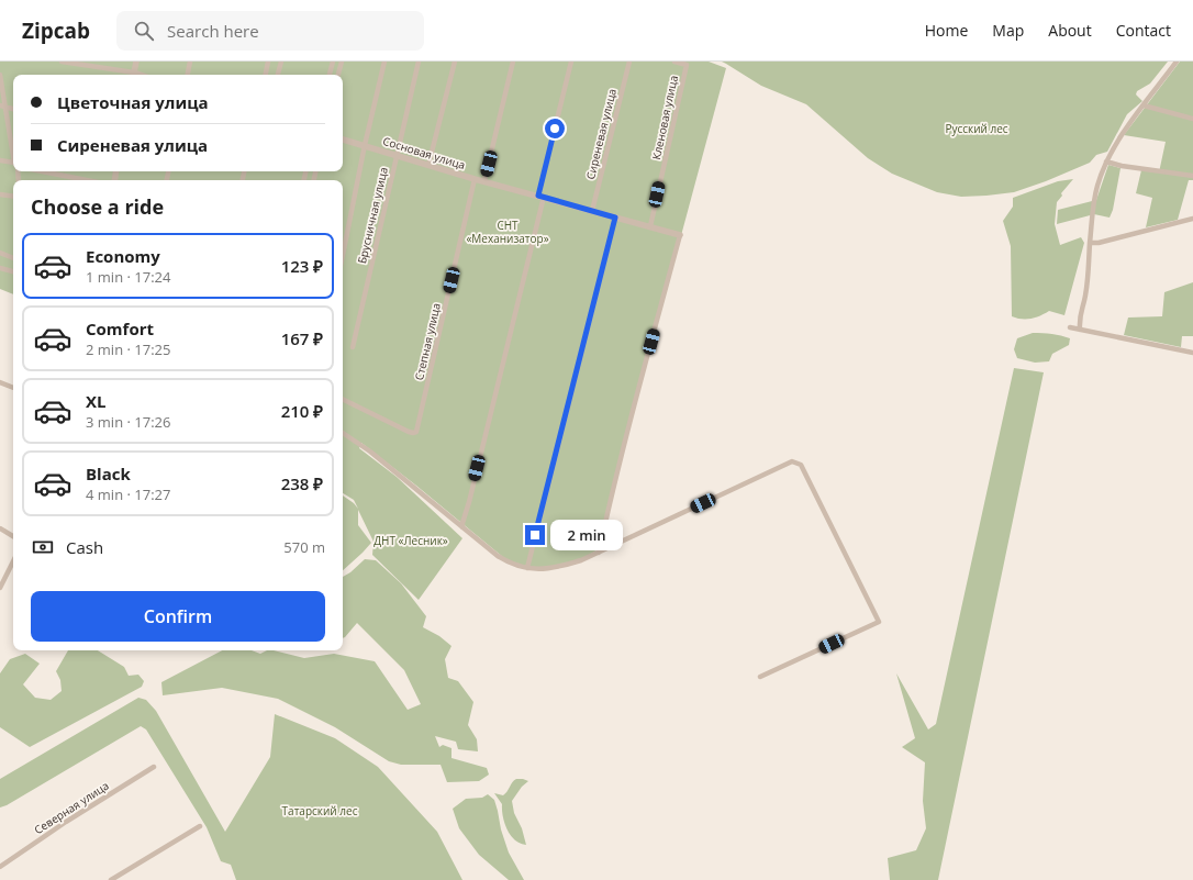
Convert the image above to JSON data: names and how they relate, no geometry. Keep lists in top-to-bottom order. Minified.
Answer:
{"streets":{"street":["Кленовая улица","Сиреневая улица","Сосновая улица","Брусничная улица","Степная улица","Северная улица"]},"crossings":[["Кленовая улица","Сосновая улица"],["Сиреневая улица","Сосновая улица"],["Сосновая улица","Брусничная улица"],["Сосновая улица","Степная улица"]],"parks":["Русский лес","СНТ «Механизатор»","ДНТ «Лесник»","Татарский лес"],"page":{"header":"Zipcab","search":"Search here","nav":["Home","Map","About","Contact"],"banner":["Цветочная улица","Сиреневая улица"],"heading":"Choose a ride","list":[{"name":"Economy","note":"1 min · 17:24","value":"123 ₽"},{"name":"Comfort","note":"2 min · 17:25","value":"167 ₽"},{"name":"XL","note":"3 min · 17:26","value":"210 ₽"},{"name":"Black","note":"4 min · 17:27","value":"238 ₽"}],"bubble":"2 min","pay":["Cash","570 m"],"buttons":"Confirm"}}
